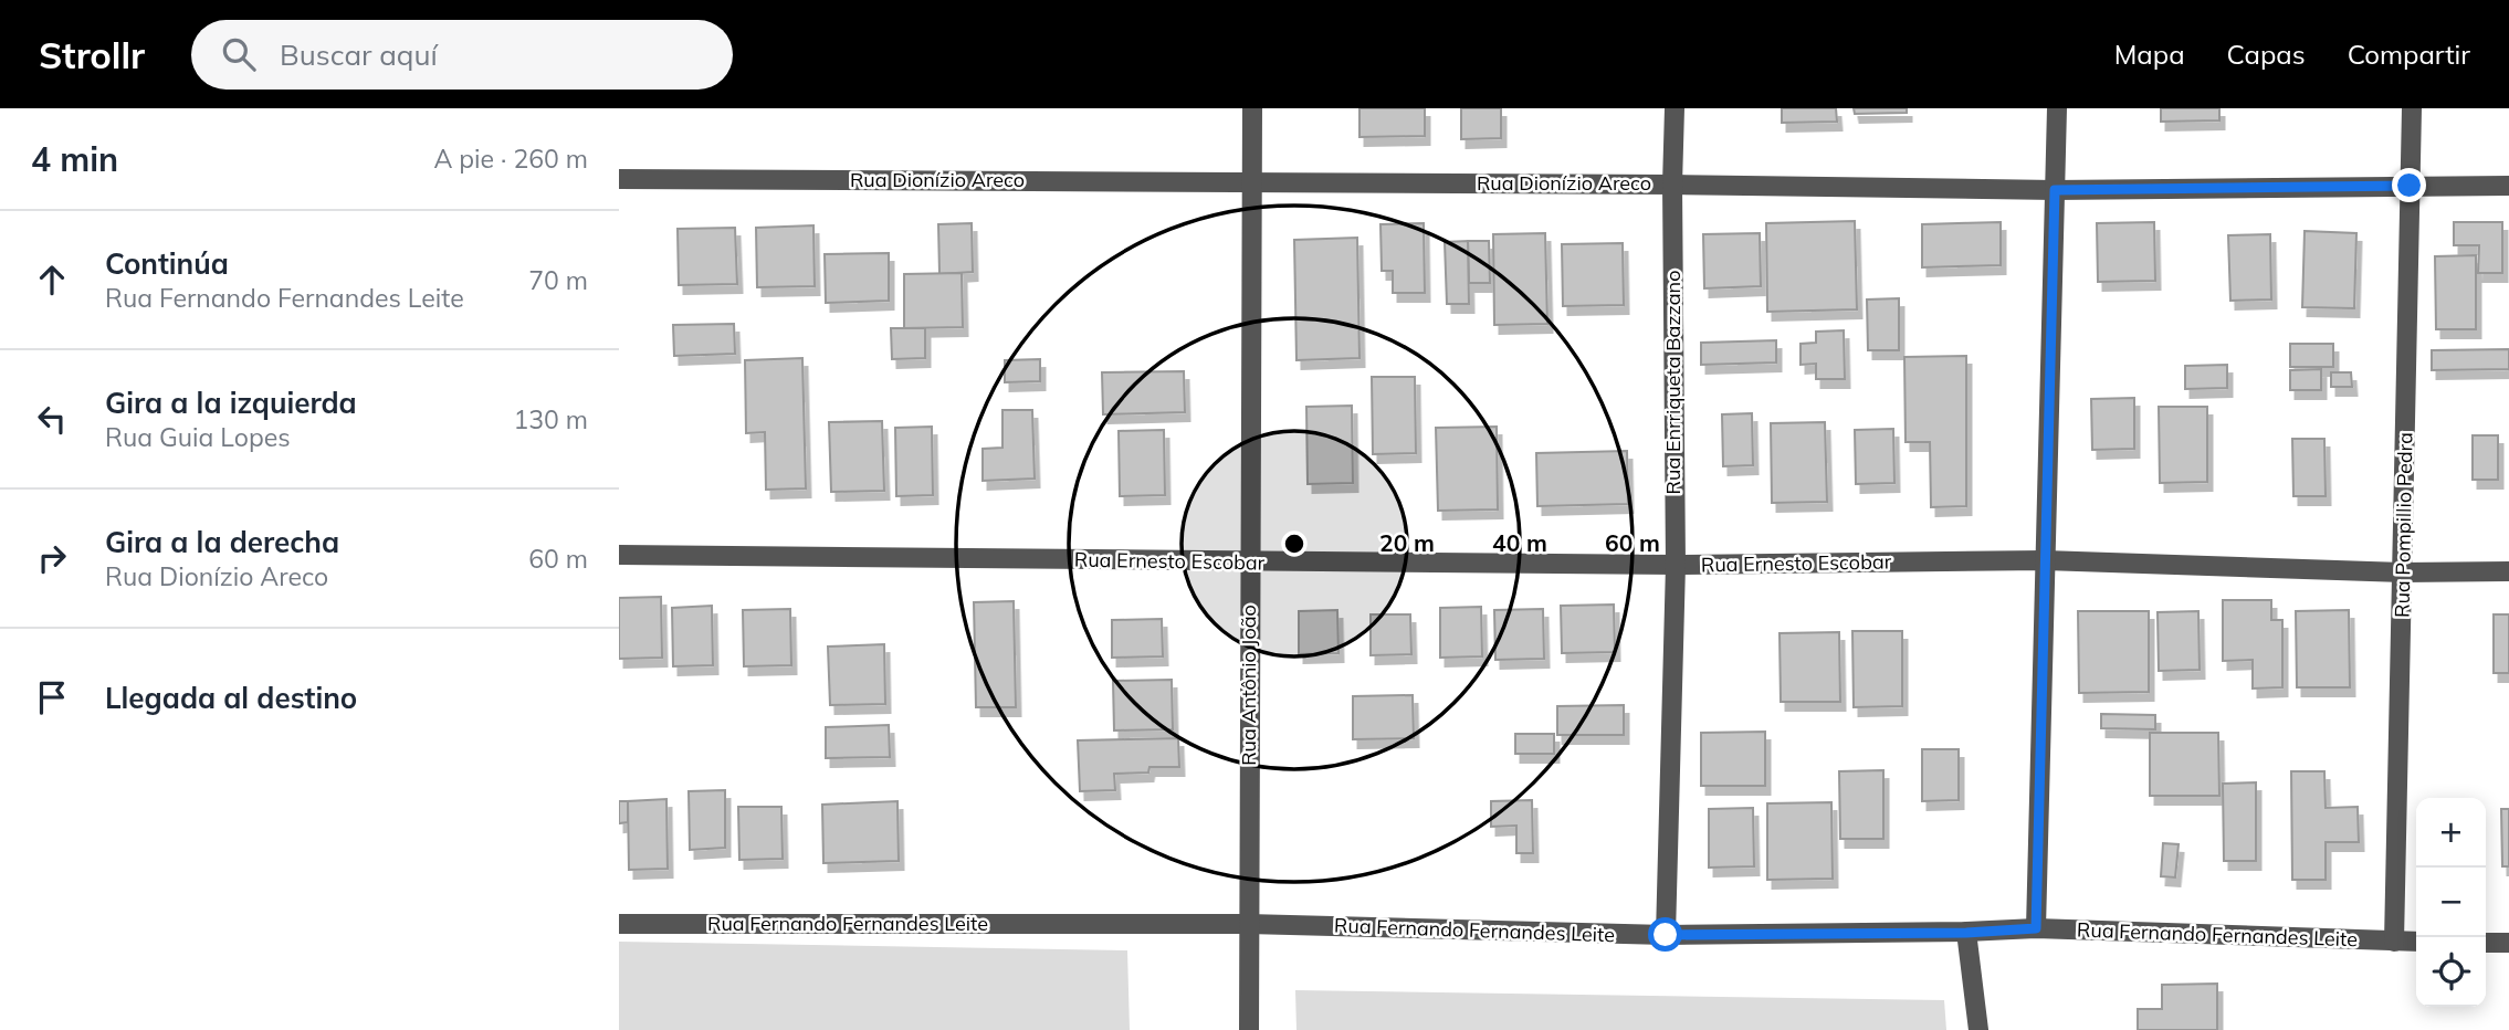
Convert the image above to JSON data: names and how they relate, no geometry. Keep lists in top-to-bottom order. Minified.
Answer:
{"streets":{"street":["Rua Dionízio Areco","Rua Enrriqueta Bazzano","Rua Pompillio Pedra","Rua Ernesto Escobar","Rua Antônio João","Rua Fernando Fernandes Leite"]},"crossings":[["Rua Dionízio Areco","Rua Enrriqueta Bazzano"],["Rua Dionízio Areco","Rua Pompillio Pedra"],["Rua Dionízio Areco","Rua Antônio João"],["Rua Enrriqueta Bazzano","Rua Ernesto Escobar"],["Rua Enrriqueta Bazzano","Rua Fernando Fernandes Leite"],["Rua Pompillio Pedra","Rua Ernesto Escobar"],["Rua Pompillio Pedra","Rua Fernando Fernandes Leite"],["Rua Ernesto Escobar","Rua Antônio João"],["Rua Antônio João","Rua Fernando Fernandes Leite"]],"page":{"header":"Strollr","search":"Buscar aquí","nav":["Mapa","Capas","Compartir"],"heading":["4 min","A pie · 260 m"],"list":[["Continúa","Rua Fernando Fernandes Leite","70 m"],["Gira a la izquierda","Rua Guia Lopes","130 m"],["Gira a la derecha","Rua Dionízio Areco","60 m"],"Llegada al destino"],"map_buttons":["+","−"]},"rings":["20 m","40 m","60 m"]}
